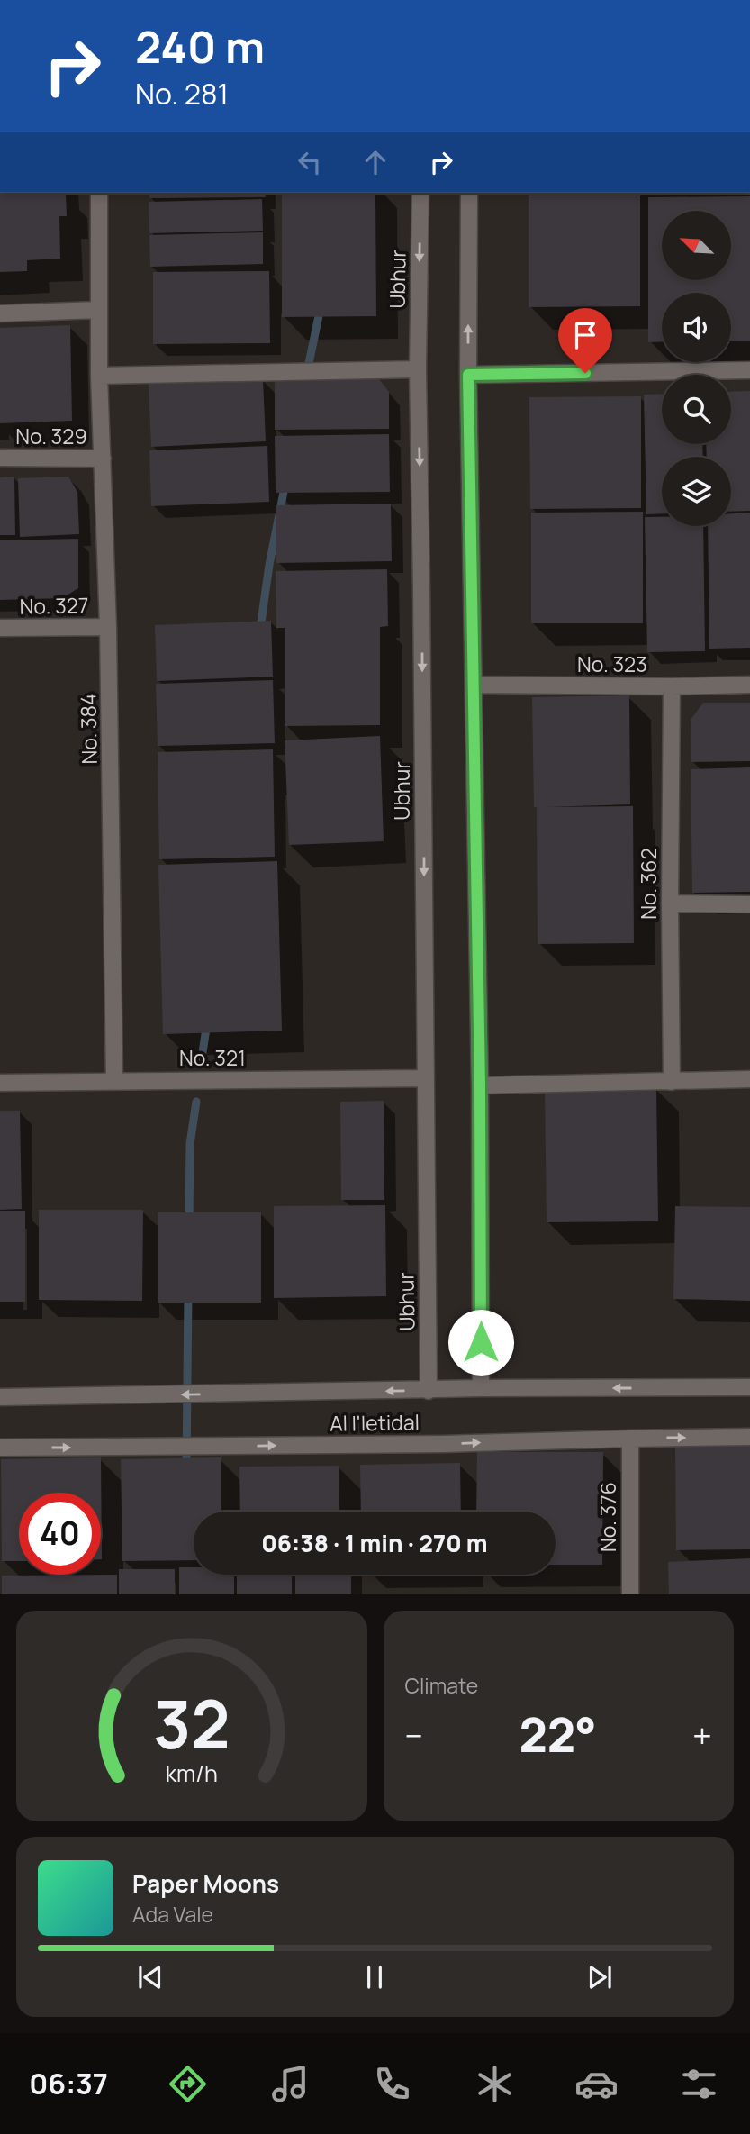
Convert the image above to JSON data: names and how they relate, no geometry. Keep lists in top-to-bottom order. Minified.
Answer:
{"streets":{"street":["Ubhur","No. 329","No. 327","No. 323","No. 384","No. 362","No. 321","Al I'Ietidal","No. 376"]},"crossings":[["Ubhur","No. 321"],["Ubhur","Al I'Ietidal"],["No. 329","No. 384"],["No. 327","No. 384"],["No. 323","No. 362"],["No. 384","No. 321"],["Al I'Ietidal","No. 376"]],"north":"top left","page":{"turn":["240 m","No. 281"],"limit":"40","trip":"06:38 · 1 min · 270 m","tile":"Climate","heat":["−","22°","+"],"song":["Paper Moons","Ada Vale"],"tabs":"06:37","gauge":["32","km/h"]}}
